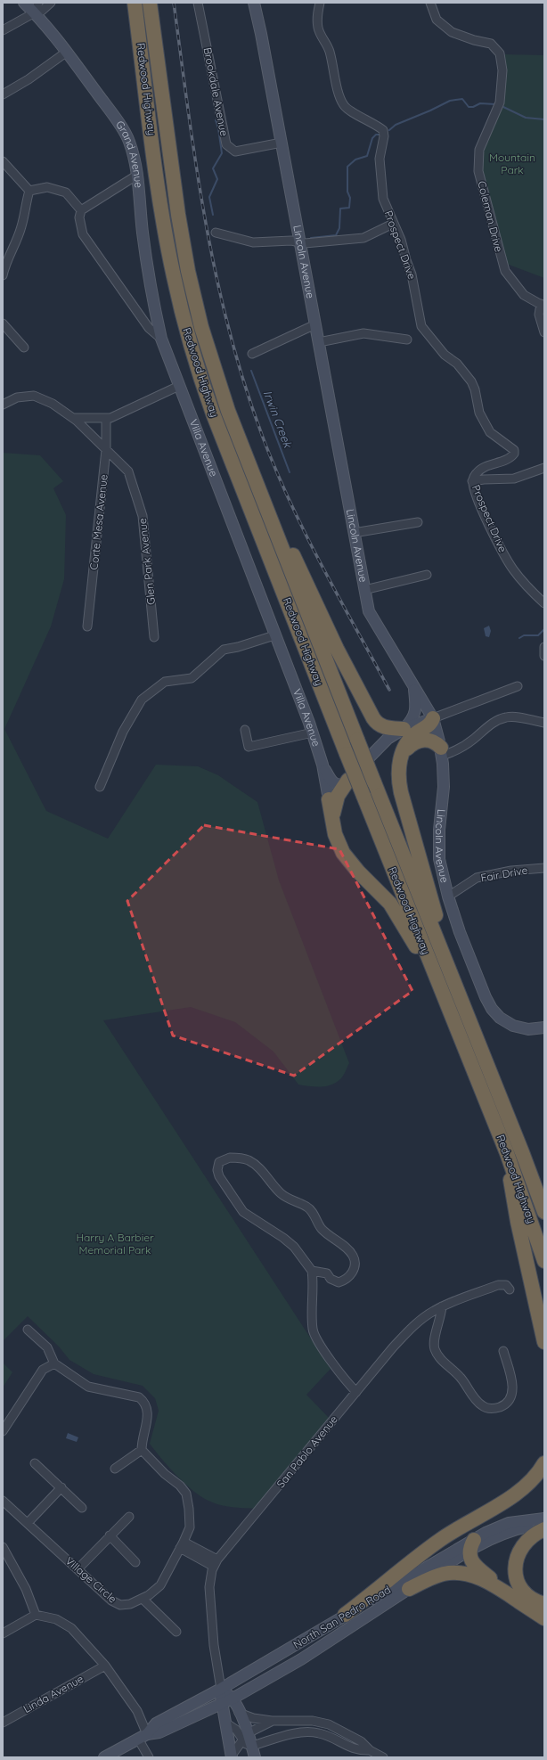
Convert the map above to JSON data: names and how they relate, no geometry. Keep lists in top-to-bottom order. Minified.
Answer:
{"streets":{"highway":["Redwood Highway"],"main road":["Grand Avenue","Lincoln Avenue","Villa Avenue","North San Pedro Road"],"street":["Brookdale Avenue","Coleman Drive","Prospect Drive","Corte Mesa Avenue","Glen Park Avenue","Fair Drive","San Pablo Avenue","Village Circle","Linda Avenue"]},"crossings":[["Brookdale Avenue","Lincoln Avenue"],["Grand Avenue","Villa Avenue"],["Lincoln Avenue","Fair Drive"],["Corte Mesa Avenue","Glen Park Avenue"],["San Pablo Avenue","North San Pedro Road"]],"water":["Irwin Creek"],"parks":["Mountain Park","Harry A Barbier Memorial Park"]}
